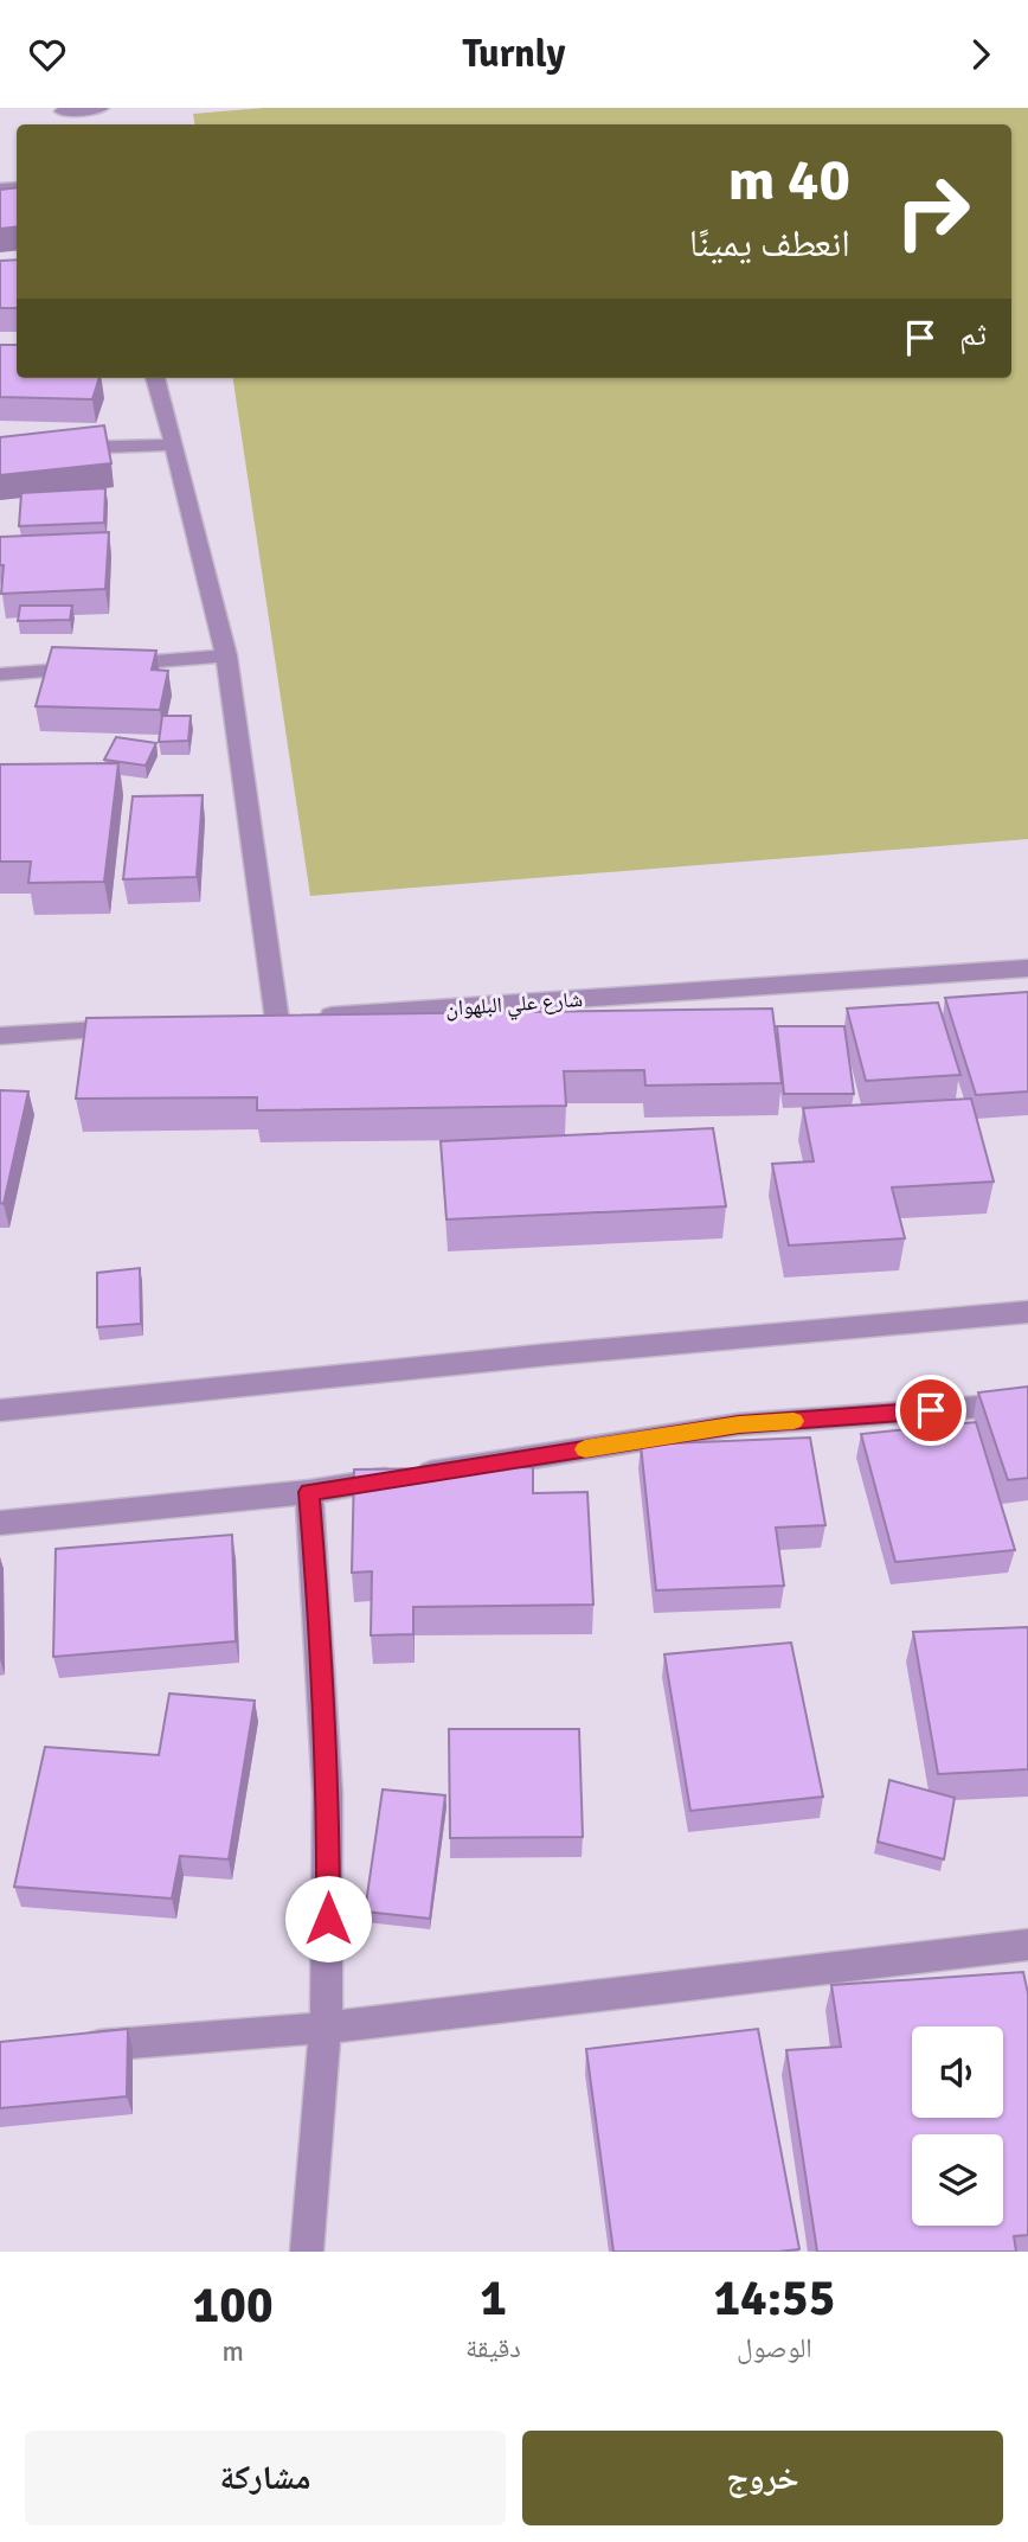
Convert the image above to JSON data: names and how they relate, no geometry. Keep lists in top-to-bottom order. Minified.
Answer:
{"streets":{"street":["شارع علي البلهوان"]},"page":{"header":"Turnly","turn":["40 m","انعطف يمينًا"],"then":"ثم","eta":["14:55","الوصول","1","دقيقة","100","m"],"buttons":["خروج","مشاركة"]}}
